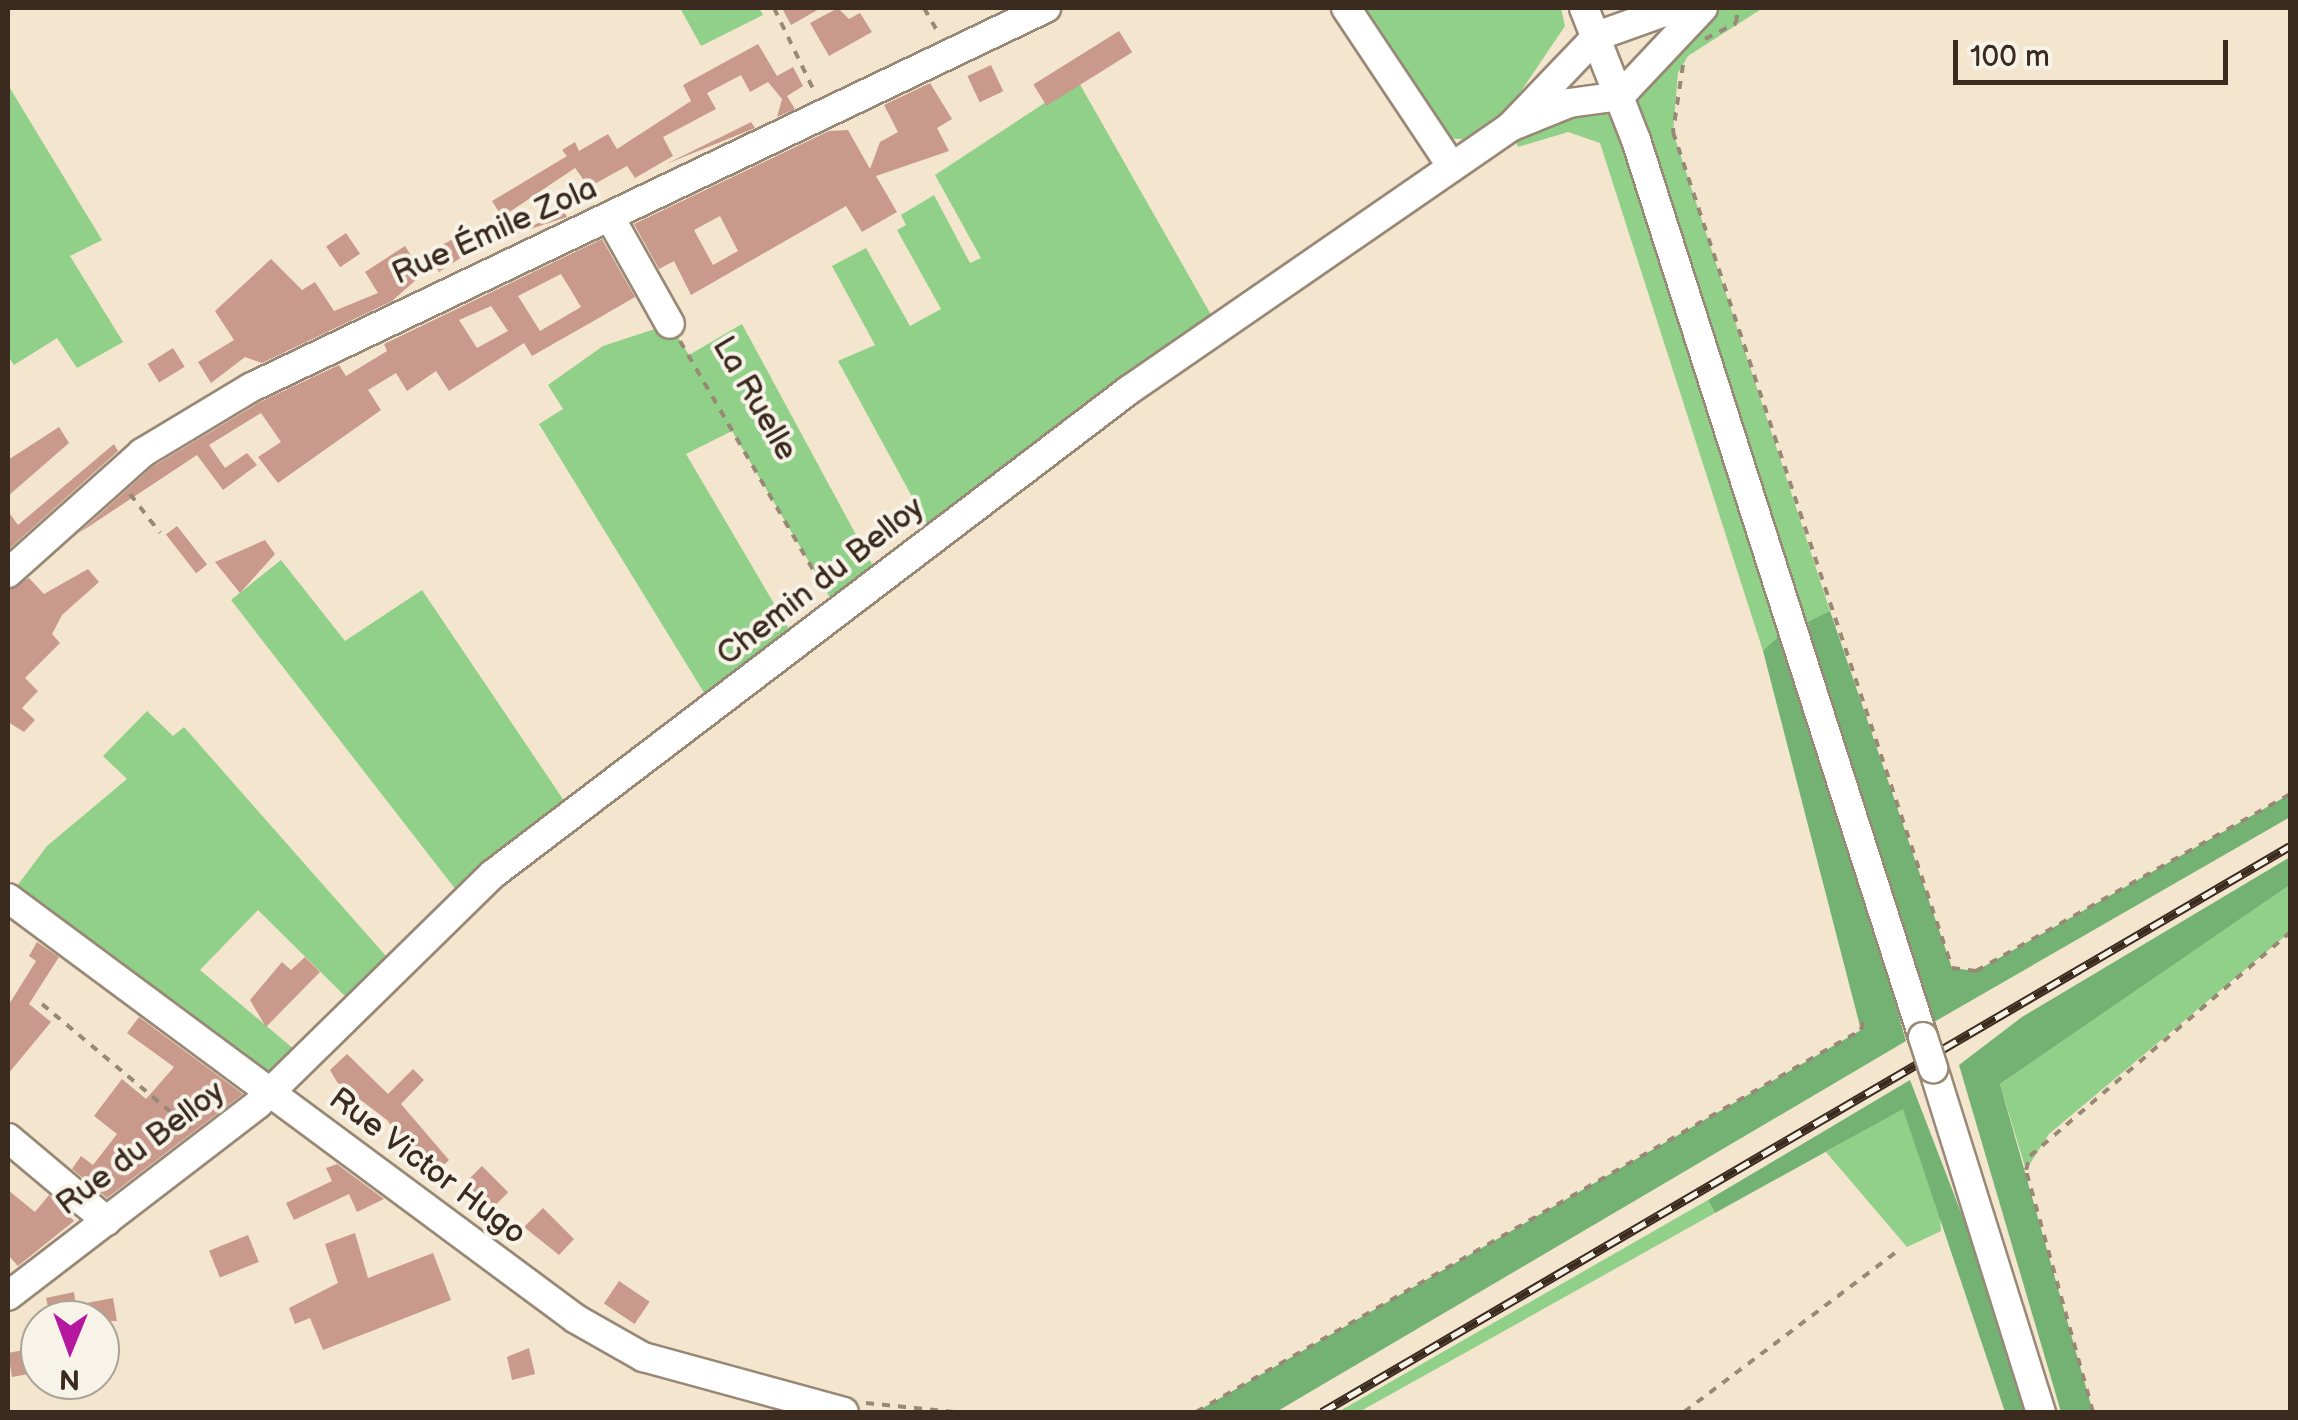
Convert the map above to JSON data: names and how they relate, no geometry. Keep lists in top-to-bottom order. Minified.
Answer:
{"streets":{"street":["Rue Émile Zola","La Ruelle","Chemin du Belloy","Rue du Belloy","Rue Victor Hugo"]},"crossings":[["Rue Émile Zola","La Ruelle"],["La Ruelle","Chemin du Belloy"],["Chemin du Belloy","Rue du Belloy"],["Chemin du Belloy","Rue Victor Hugo"],["Rue du Belloy","Rue Victor Hugo"]],"scale_bar":"100 m","north":"bottom"}
